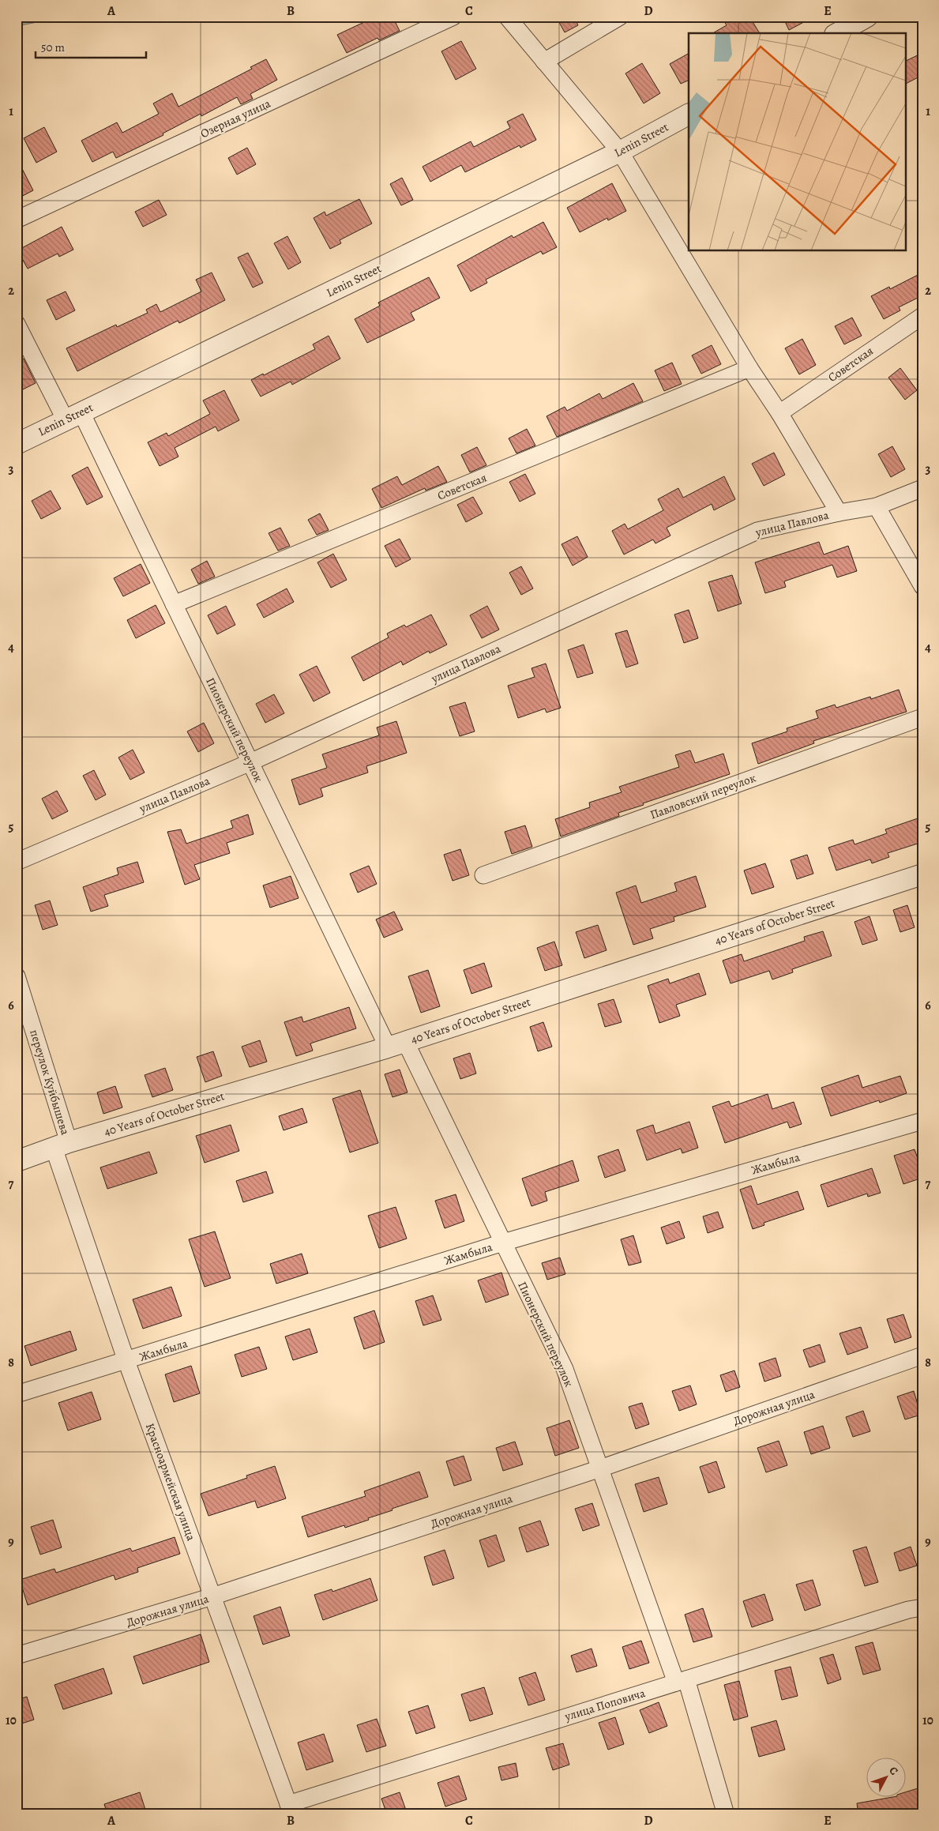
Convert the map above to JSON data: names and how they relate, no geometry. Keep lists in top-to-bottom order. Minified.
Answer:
{"streets":{"street":["Озерная улица","Lenin Street","Советская","улица Павлова","Пионерский переулок","Павловский переулок","40 Years of October Street","переулок Куйбышева","Жамбыла","Дорожная улица","Красноармейская улица","улица Поповича"]},"crossings":[["Lenin Street","Пионерский переулок"],["Советская","Пионерский переулок"],["улица Павлова","Пионерский переулок"],["Пионерский переулок","40 Years of October Street"],["Пионерский переулок","Жамбыла"],["Пионерский переулок","Дорожная улица"],["Пионерский переулок","улица Поповича"],["40 Years of October Street","переулок Куйбышева"],["40 Years of October Street","Красноармейская улица"],["переулок Куйбышева","Красноармейская улица"],["Жамбыла","Красноармейская улица"],["Дорожная улица","Красноармейская улица"],["Красноармейская улица","улица Поповича"]],"scale_bar":"50 m","north":"top right","grid":{"columns":["A","B","C","D","E"],"rows":["1","2","3","4","5","6","7","8","9","10"]}}
